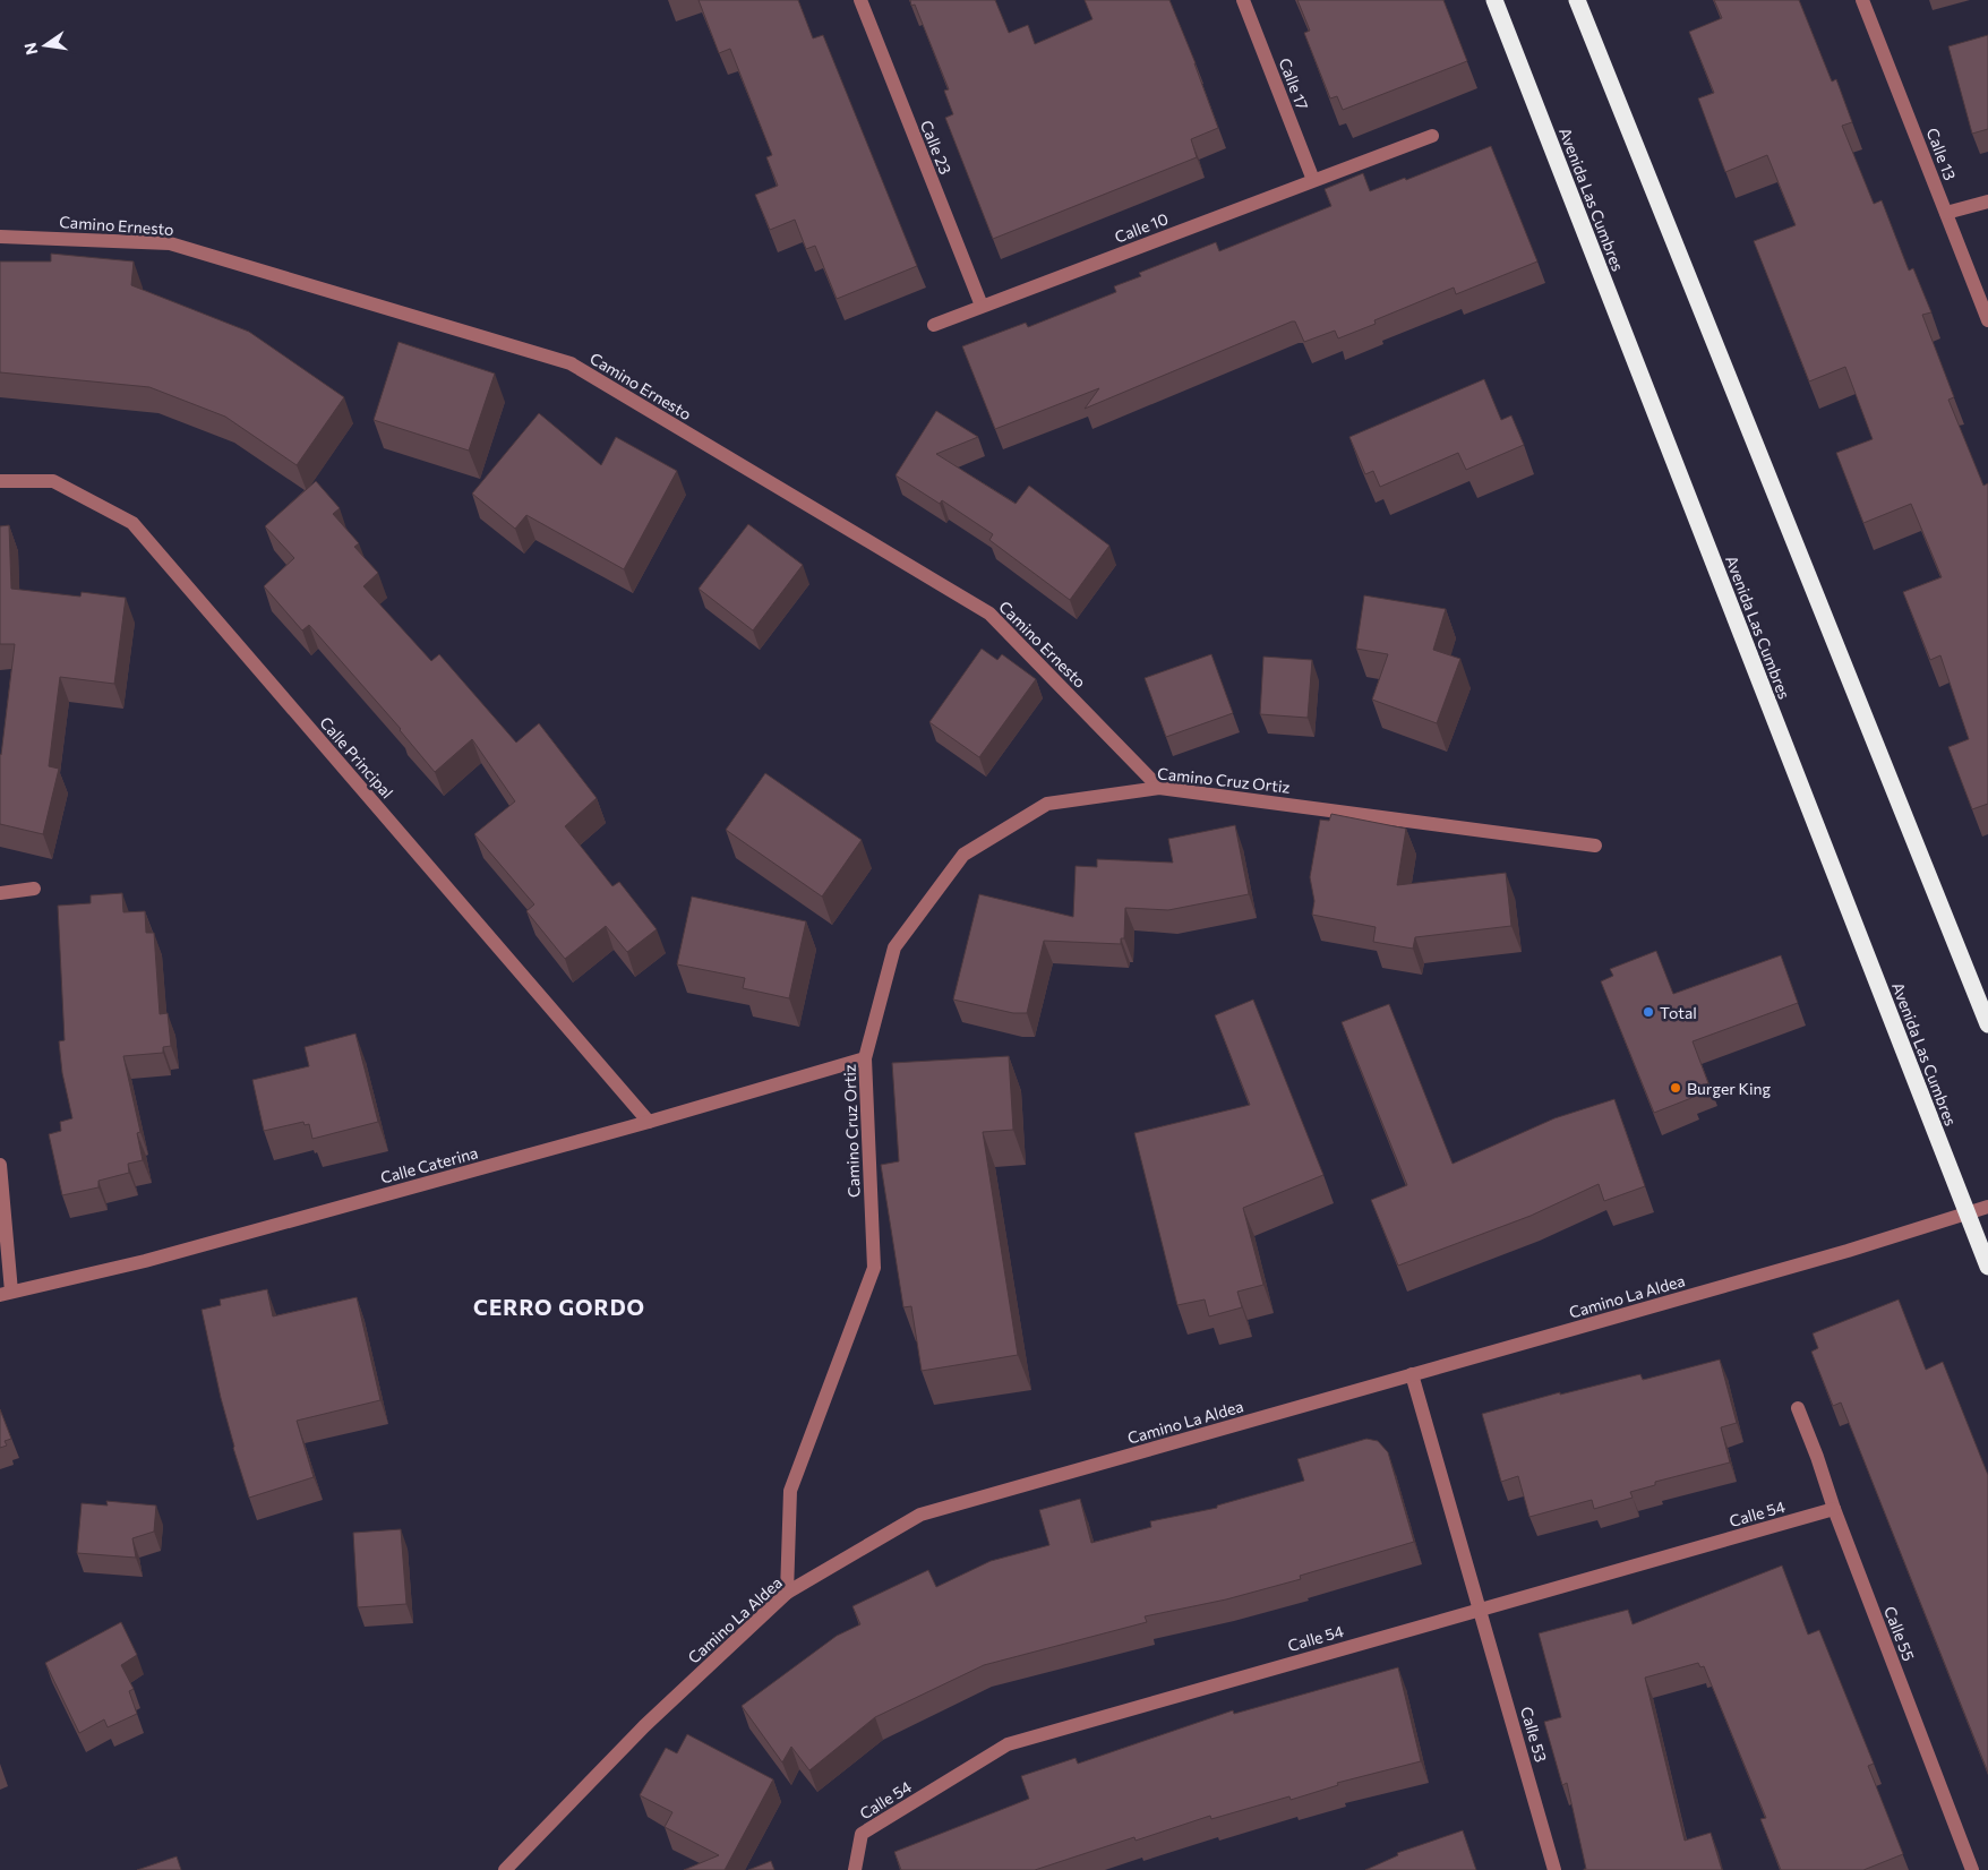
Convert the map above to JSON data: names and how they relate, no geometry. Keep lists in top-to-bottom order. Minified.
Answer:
{"streets":{"highway":["Avenida Las Cumbres"],"street":["Calle 17","Calle 23","Calle 13","Camino Ernesto","Calle 10","Calle Principal","Camino Cruz Ortiz","Calle Caterina","Camino La Aldea","Calle 54","Calle 55","Calle 53"]},"crossings":[["Calle 17","Calle 10"],["Calle 23","Calle 10"],["Avenida Las Cumbres","Camino La Aldea"],["Camino Ernesto","Camino Cruz Ortiz"],["Calle Principal","Calle Caterina"],["Camino Cruz Ortiz","Calle Caterina"],["Camino Cruz Ortiz","Camino La Aldea"],["Camino La Aldea","Calle 53"],["Calle 54","Calle 55"],["Calle 54","Calle 53"]],"districts":["CERRO GORDO"],"places":["Total","Burger King"],"north":"left"}
